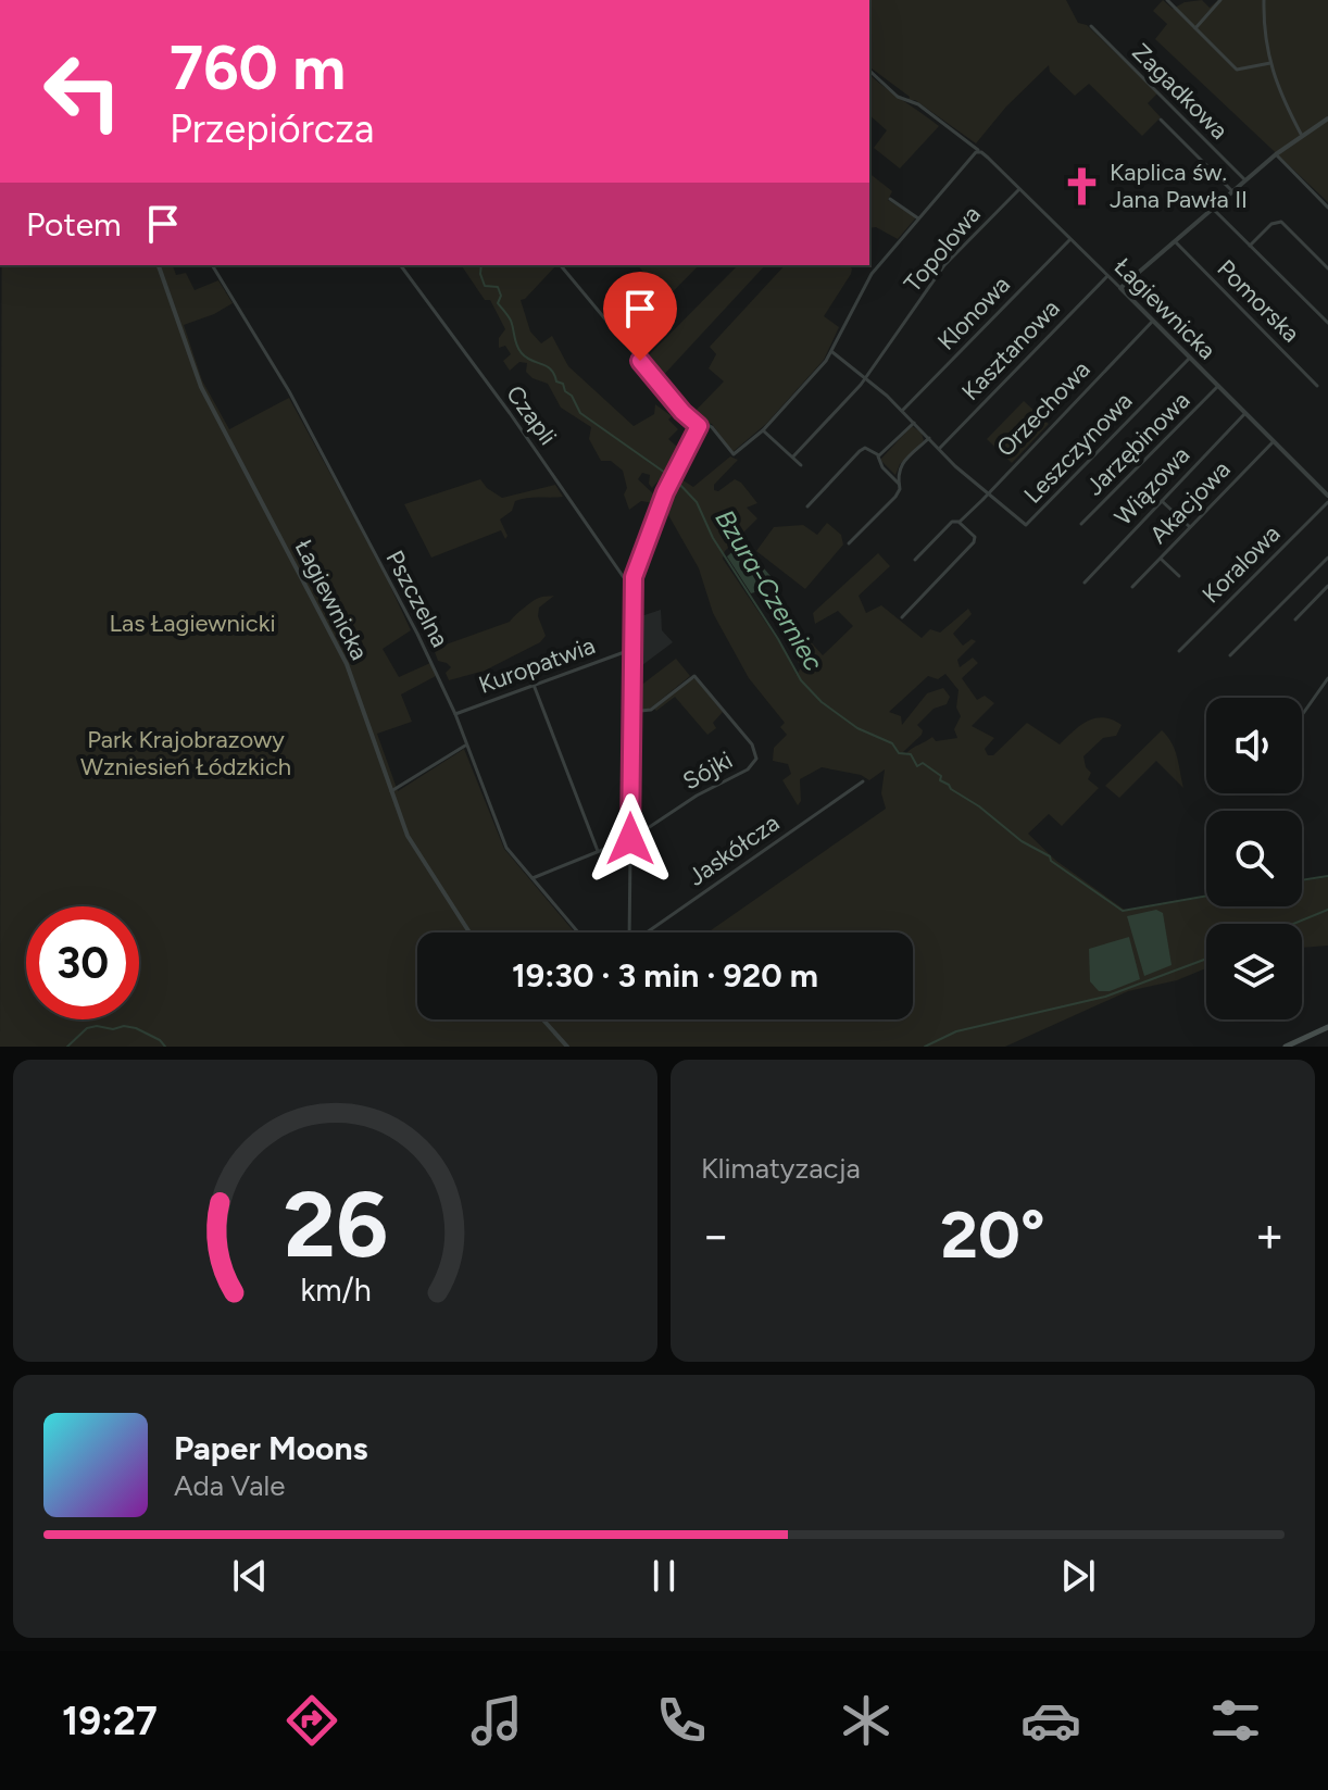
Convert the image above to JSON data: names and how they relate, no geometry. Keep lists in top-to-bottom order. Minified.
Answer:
{"streets":{"street":["Zagadkowa","Topolowa","Pomorska","Łagiewnicka","Klonowa","Kasztanowa","Orzechowa","Czapli","Jarzębinowa","Leszczynowa","Wiązowa","Akacjowa","Koralowa","Pszczelna","Kuropatwia","Sójki","Jaskółcza"]},"crossings":[["Topolowa","Łagiewnicka"],["Łagiewnicka","Klonowa"],["Łagiewnicka","Kasztanowa"],["Łagiewnicka","Orzechowa"],["Łagiewnicka","Jarzębinowa"],["Łagiewnicka","Leszczynowa"],["Łagiewnicka","Wiązowa"],["Łagiewnicka","Akacjowa"],["Łagiewnicka","Koralowa"],["Orzechowa","Leszczynowa"],["Pszczelna","Kuropatwia"],["Pszczelna","Sójki"]],"water":["Bzura-Czerniec"],"parks":["Las Łagiewnicki","Park Krajobrazowy Wzniesień Łódzkich"],"places":{"church":["Kaplica św. Jana Pawła II"]},"page":{"turn":["760 m","Przepiórcza"],"then":"Potem","limit":"30","trip":"19:30 · 3 min · 920 m","tile":"Klimatyzacja","heat":["−","20°","+"],"song":["Paper Moons","Ada Vale"],"tabs":"19:27","gauge":["26","km/h"]}}
